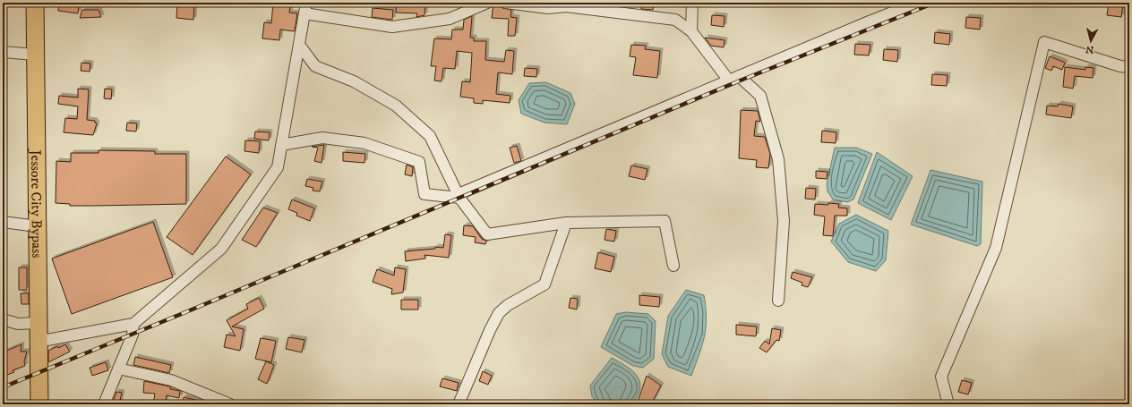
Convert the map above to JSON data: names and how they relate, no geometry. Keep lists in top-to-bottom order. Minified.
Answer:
{"streets":{"highway":["Jessore City Bypass"]},"north":"bottom"}
